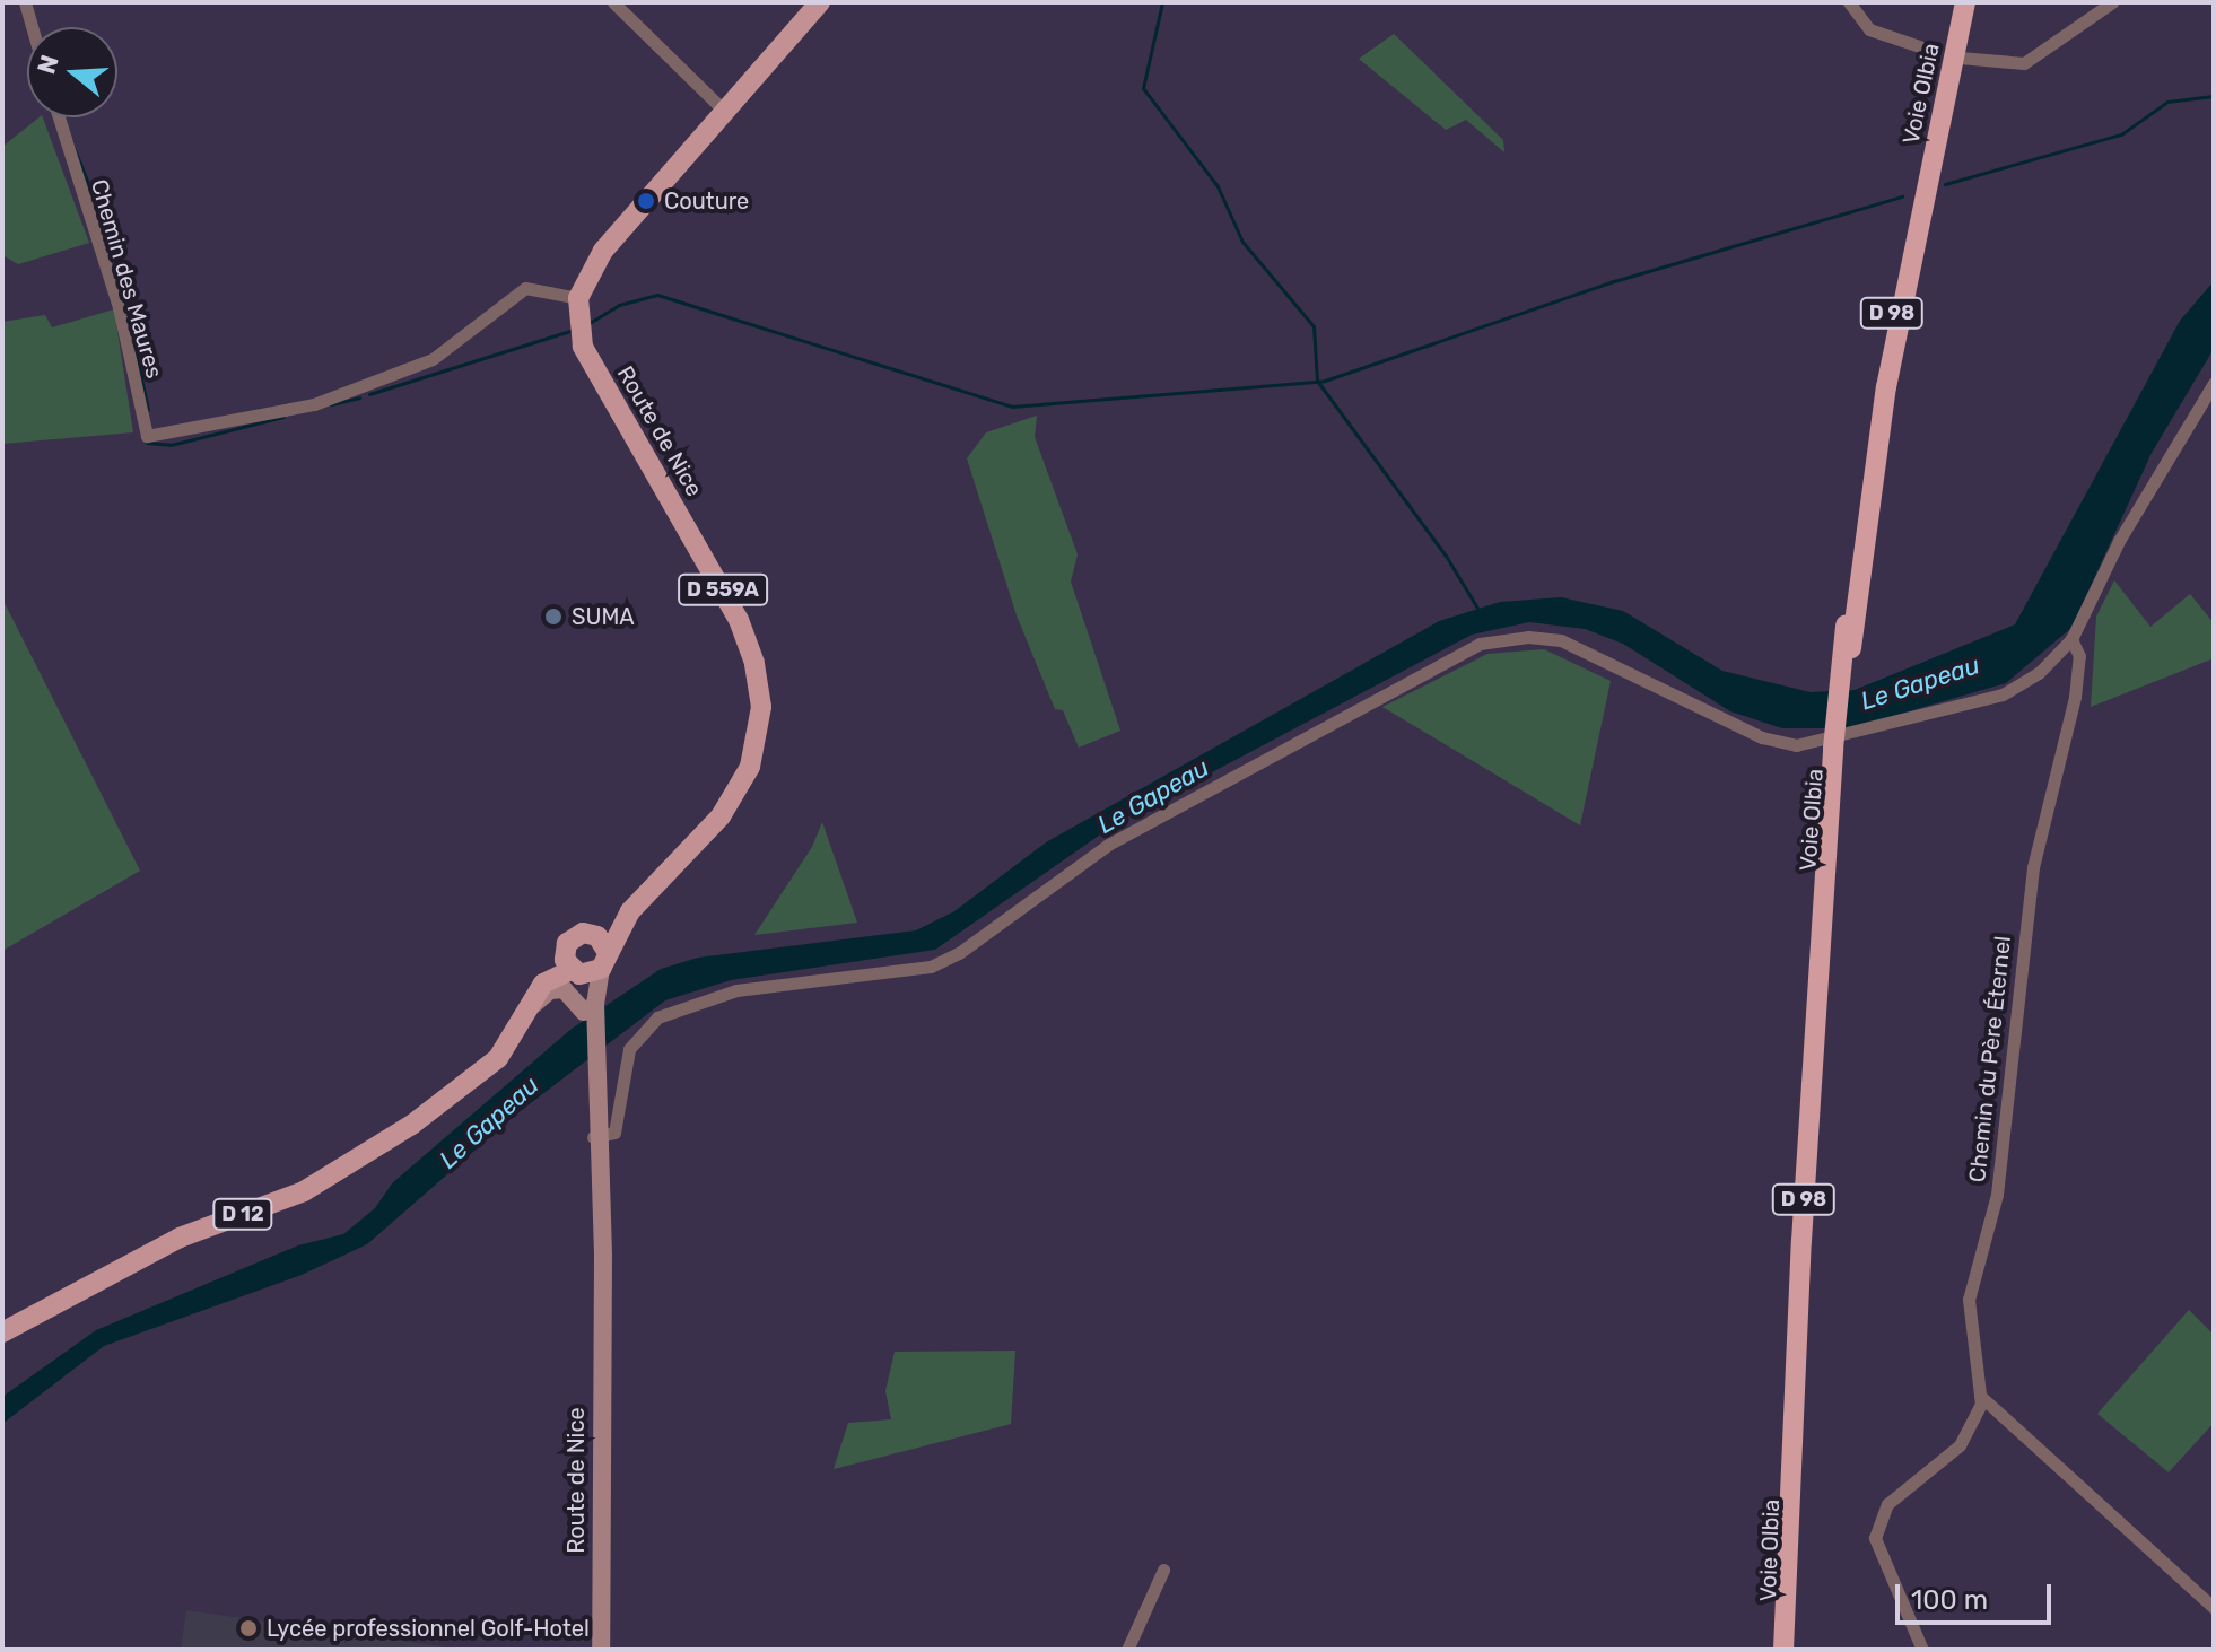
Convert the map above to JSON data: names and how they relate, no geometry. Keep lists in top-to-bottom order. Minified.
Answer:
{"streets":{"highway":["Voie Olbia","D 98"],"main road":["Route de Nice","D 559A","D 12"],"street":["Chemin des Maures","Chemin du Père Éternel"]},"crossings":[["Chemin des Maures","Route de Nice"],["Route de Nice","D 559A"]],"water":["Le Gapeau"],"places":["Couture","SUMA","Lycée professionnel Golf-Hotel"],"scale_bar":"100 m","north":"left"}
